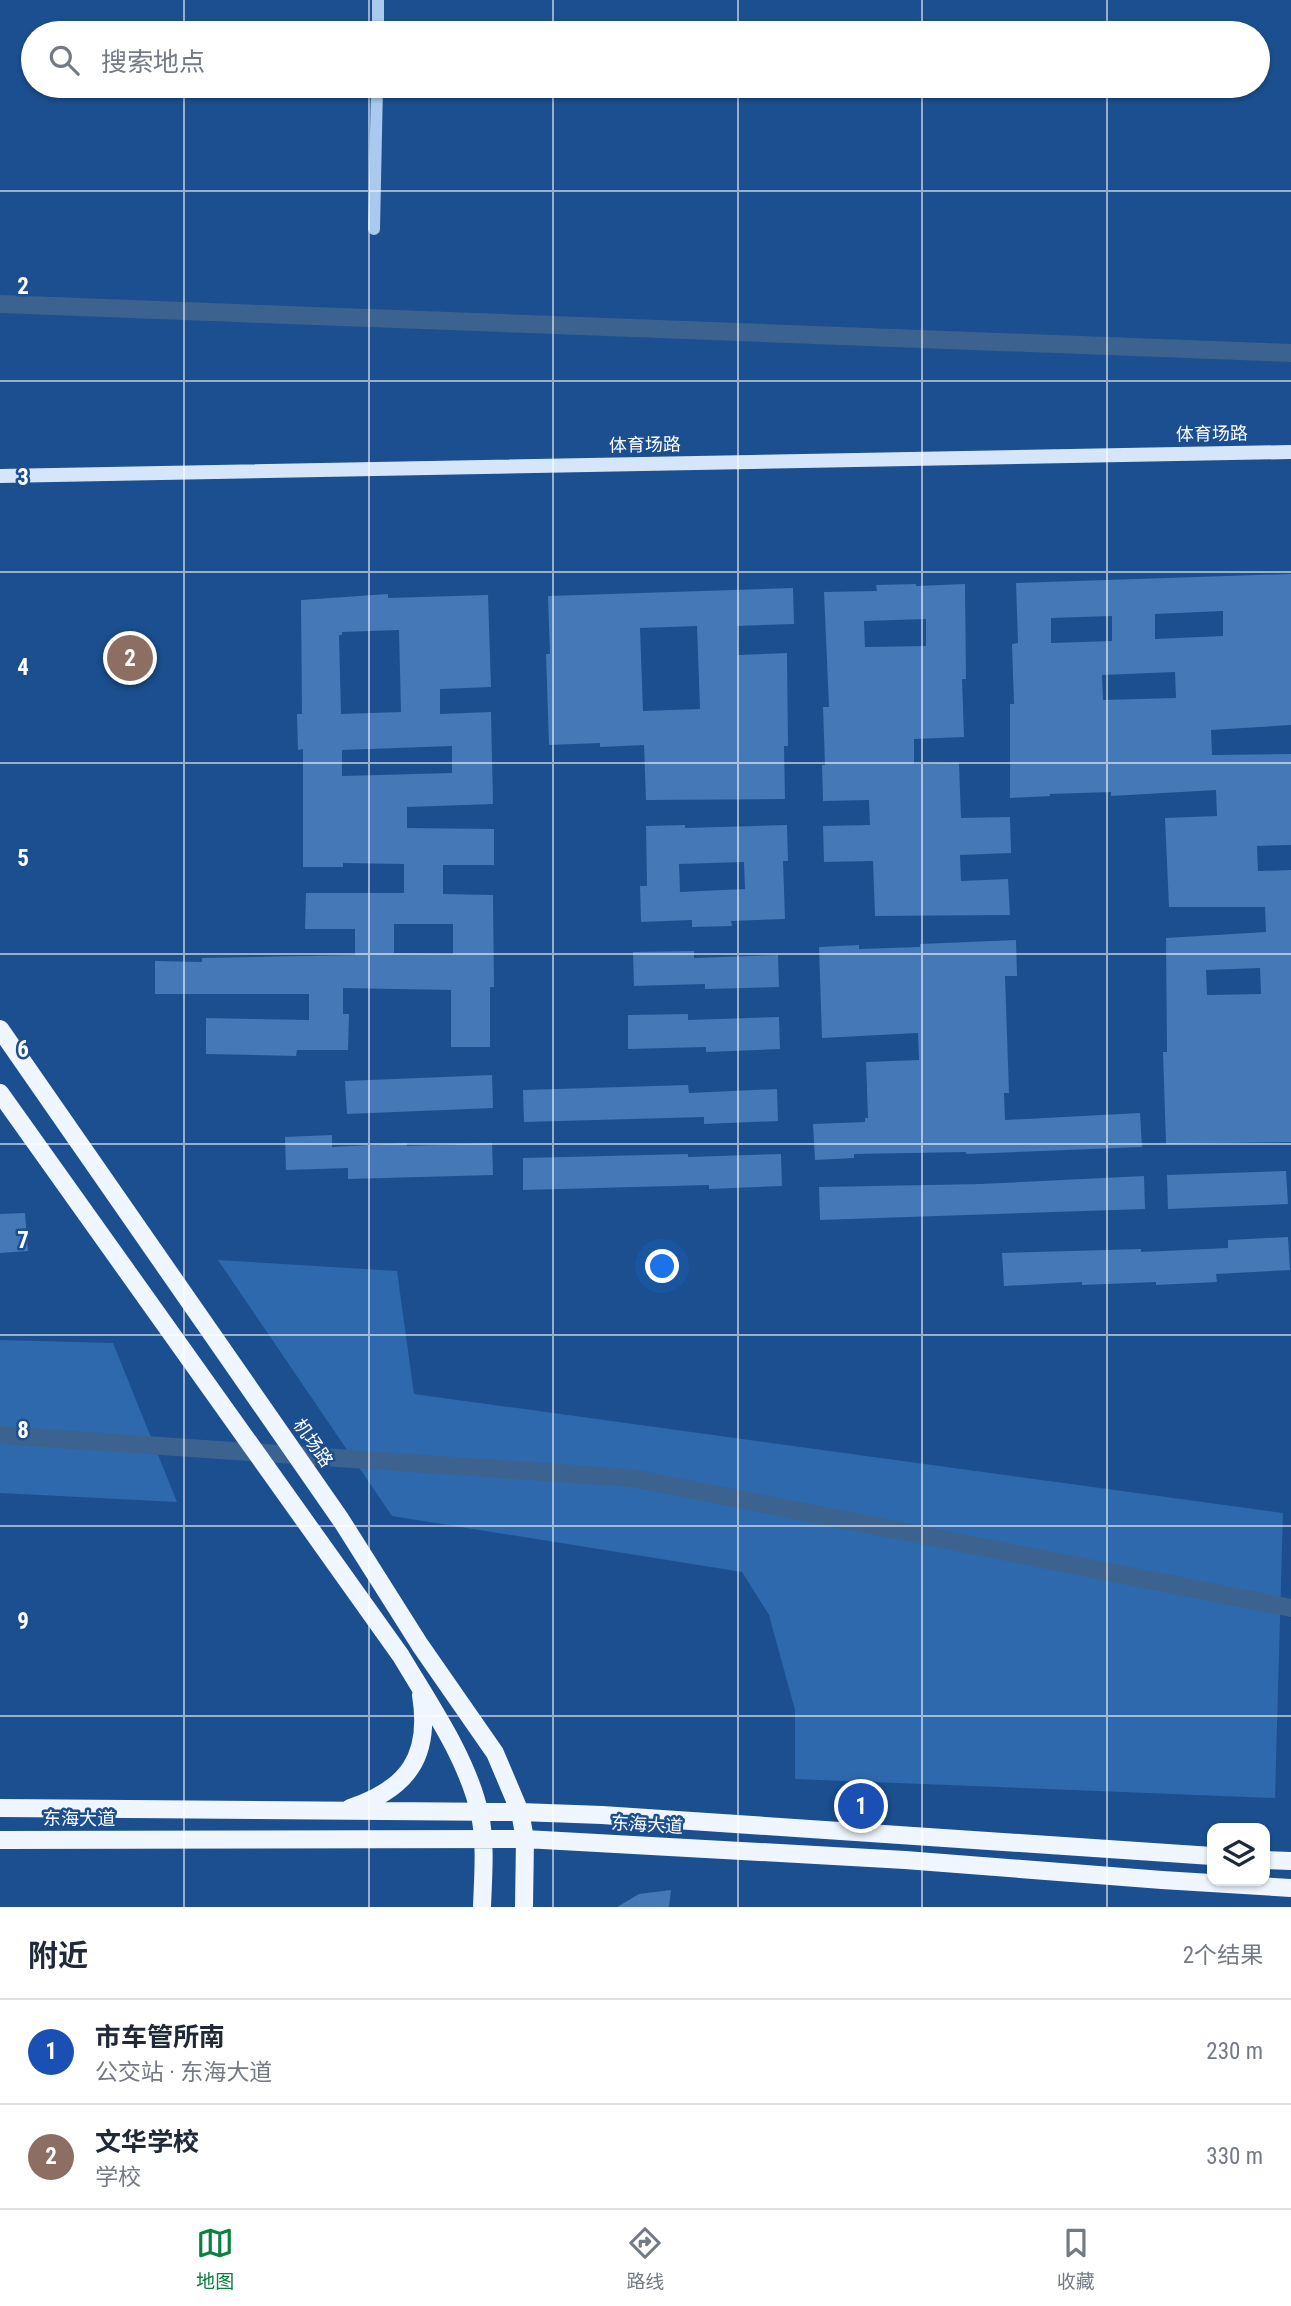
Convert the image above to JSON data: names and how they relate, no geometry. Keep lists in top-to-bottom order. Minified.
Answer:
{"streets":{"main road":["体育场路","机场路","东海大道"]},"crossings":[["机场路","东海大道"]],"page":{"search":"搜索地点","pins":["2","1"],"heading":["附近","2个结果"],"list":[{"mark":"1","name":"市车管所南","note":"公交站 · 东海大道","value":"230 m"},{"mark":"2","name":"文华学校","note":"学校","value":"330 m"}],"nav":["地图","路线","收藏"]},"grid":{"rows":["2","3","4","5","6","7","8","9"]}}
